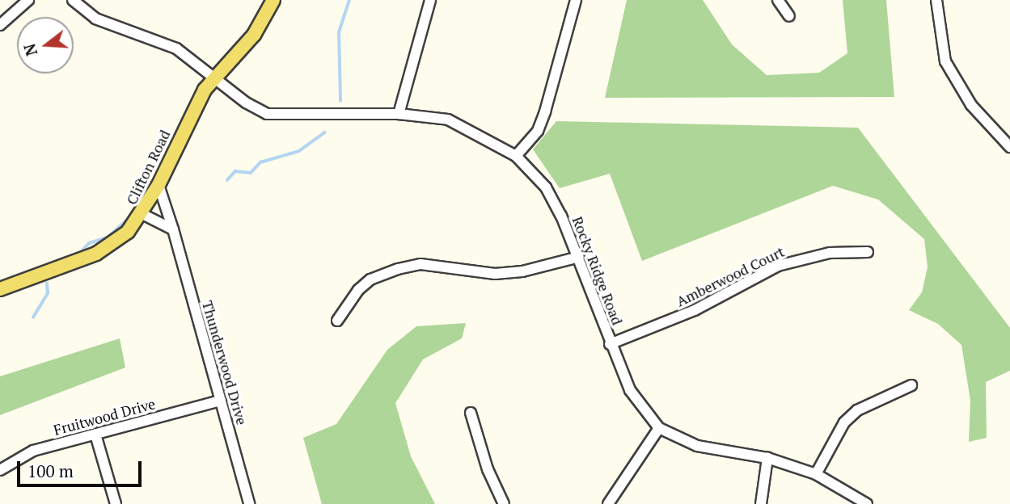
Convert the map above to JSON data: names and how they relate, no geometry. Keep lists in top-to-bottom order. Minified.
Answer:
{"streets":{"main road":["Clifton Road"],"street":["Rocky Ridge Road","Amberwood Court","Thunderwood Drive","Fruitwood Drive"]},"crossings":[["Clifton Road","Rocky Ridge Road"],["Clifton Road","Thunderwood Drive"],["Rocky Ridge Road","Amberwood Court"],["Thunderwood Drive","Fruitwood Drive"]],"scale_bar":"100 m","north":"left"}
